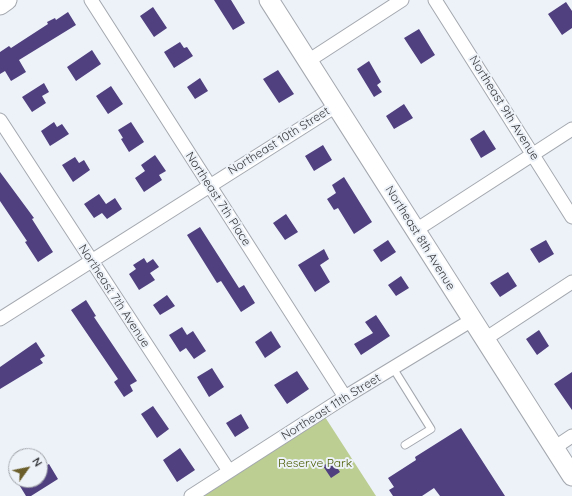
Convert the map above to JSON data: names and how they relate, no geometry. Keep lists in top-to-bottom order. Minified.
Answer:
{"streets":{"street":["Northeast 9th Avenue","Northeast 10th Street","Northeast 7th Place","Northeast 8th Avenue","Northeast 7th Avenue","Northeast 11th Street"]},"crossings":[["Northeast 10th Street","Northeast 7th Place"],["Northeast 10th Street","Northeast 8th Avenue"],["Northeast 10th Street","Northeast 7th Avenue"],["Northeast 7th Place","Northeast 11th Street"],["Northeast 8th Avenue","Northeast 11th Street"],["Northeast 7th Avenue","Northeast 11th Street"]],"parks":["Reserve Park"],"north":"top right"}
